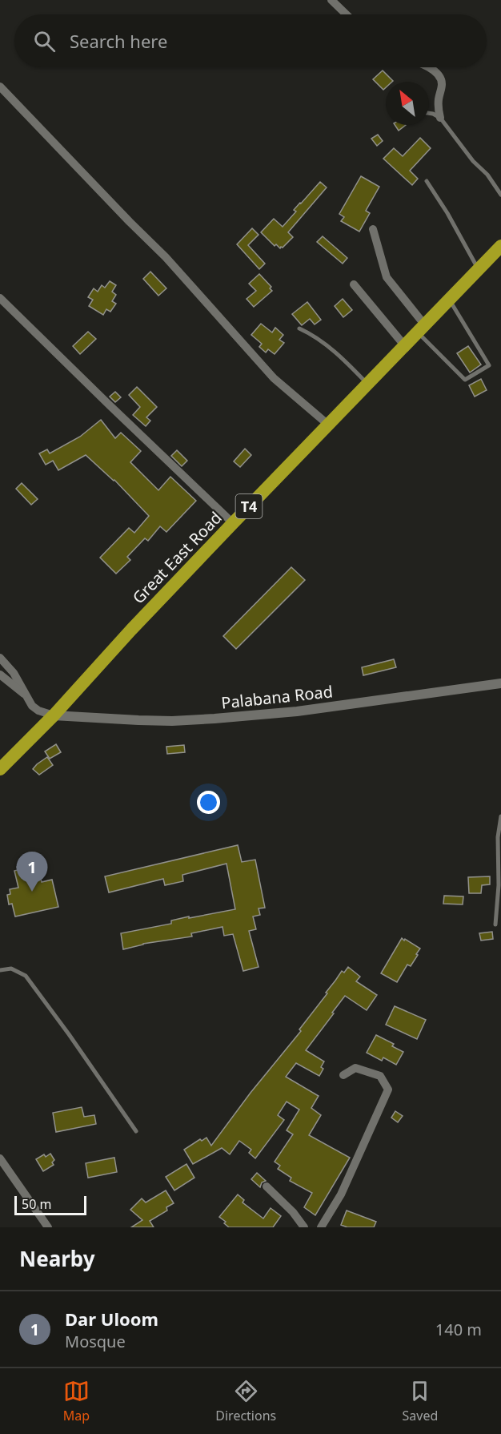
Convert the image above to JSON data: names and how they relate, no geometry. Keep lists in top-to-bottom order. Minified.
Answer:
{"streets":{"highway":["T4","Great East Road"],"street":["Palabana Road"]},"crossings":[["Great East Road","Palabana Road"]],"scale_bar":"50 m","north":"top left","page":{"search":"Search here","pins":"1","scale":"50 m","heading":"Nearby","list":[{"mark":"1","name":"Dar Uloom","note":"Mosque","value":"140 m"}],"nav":["Map","Directions","Saved"]}}
